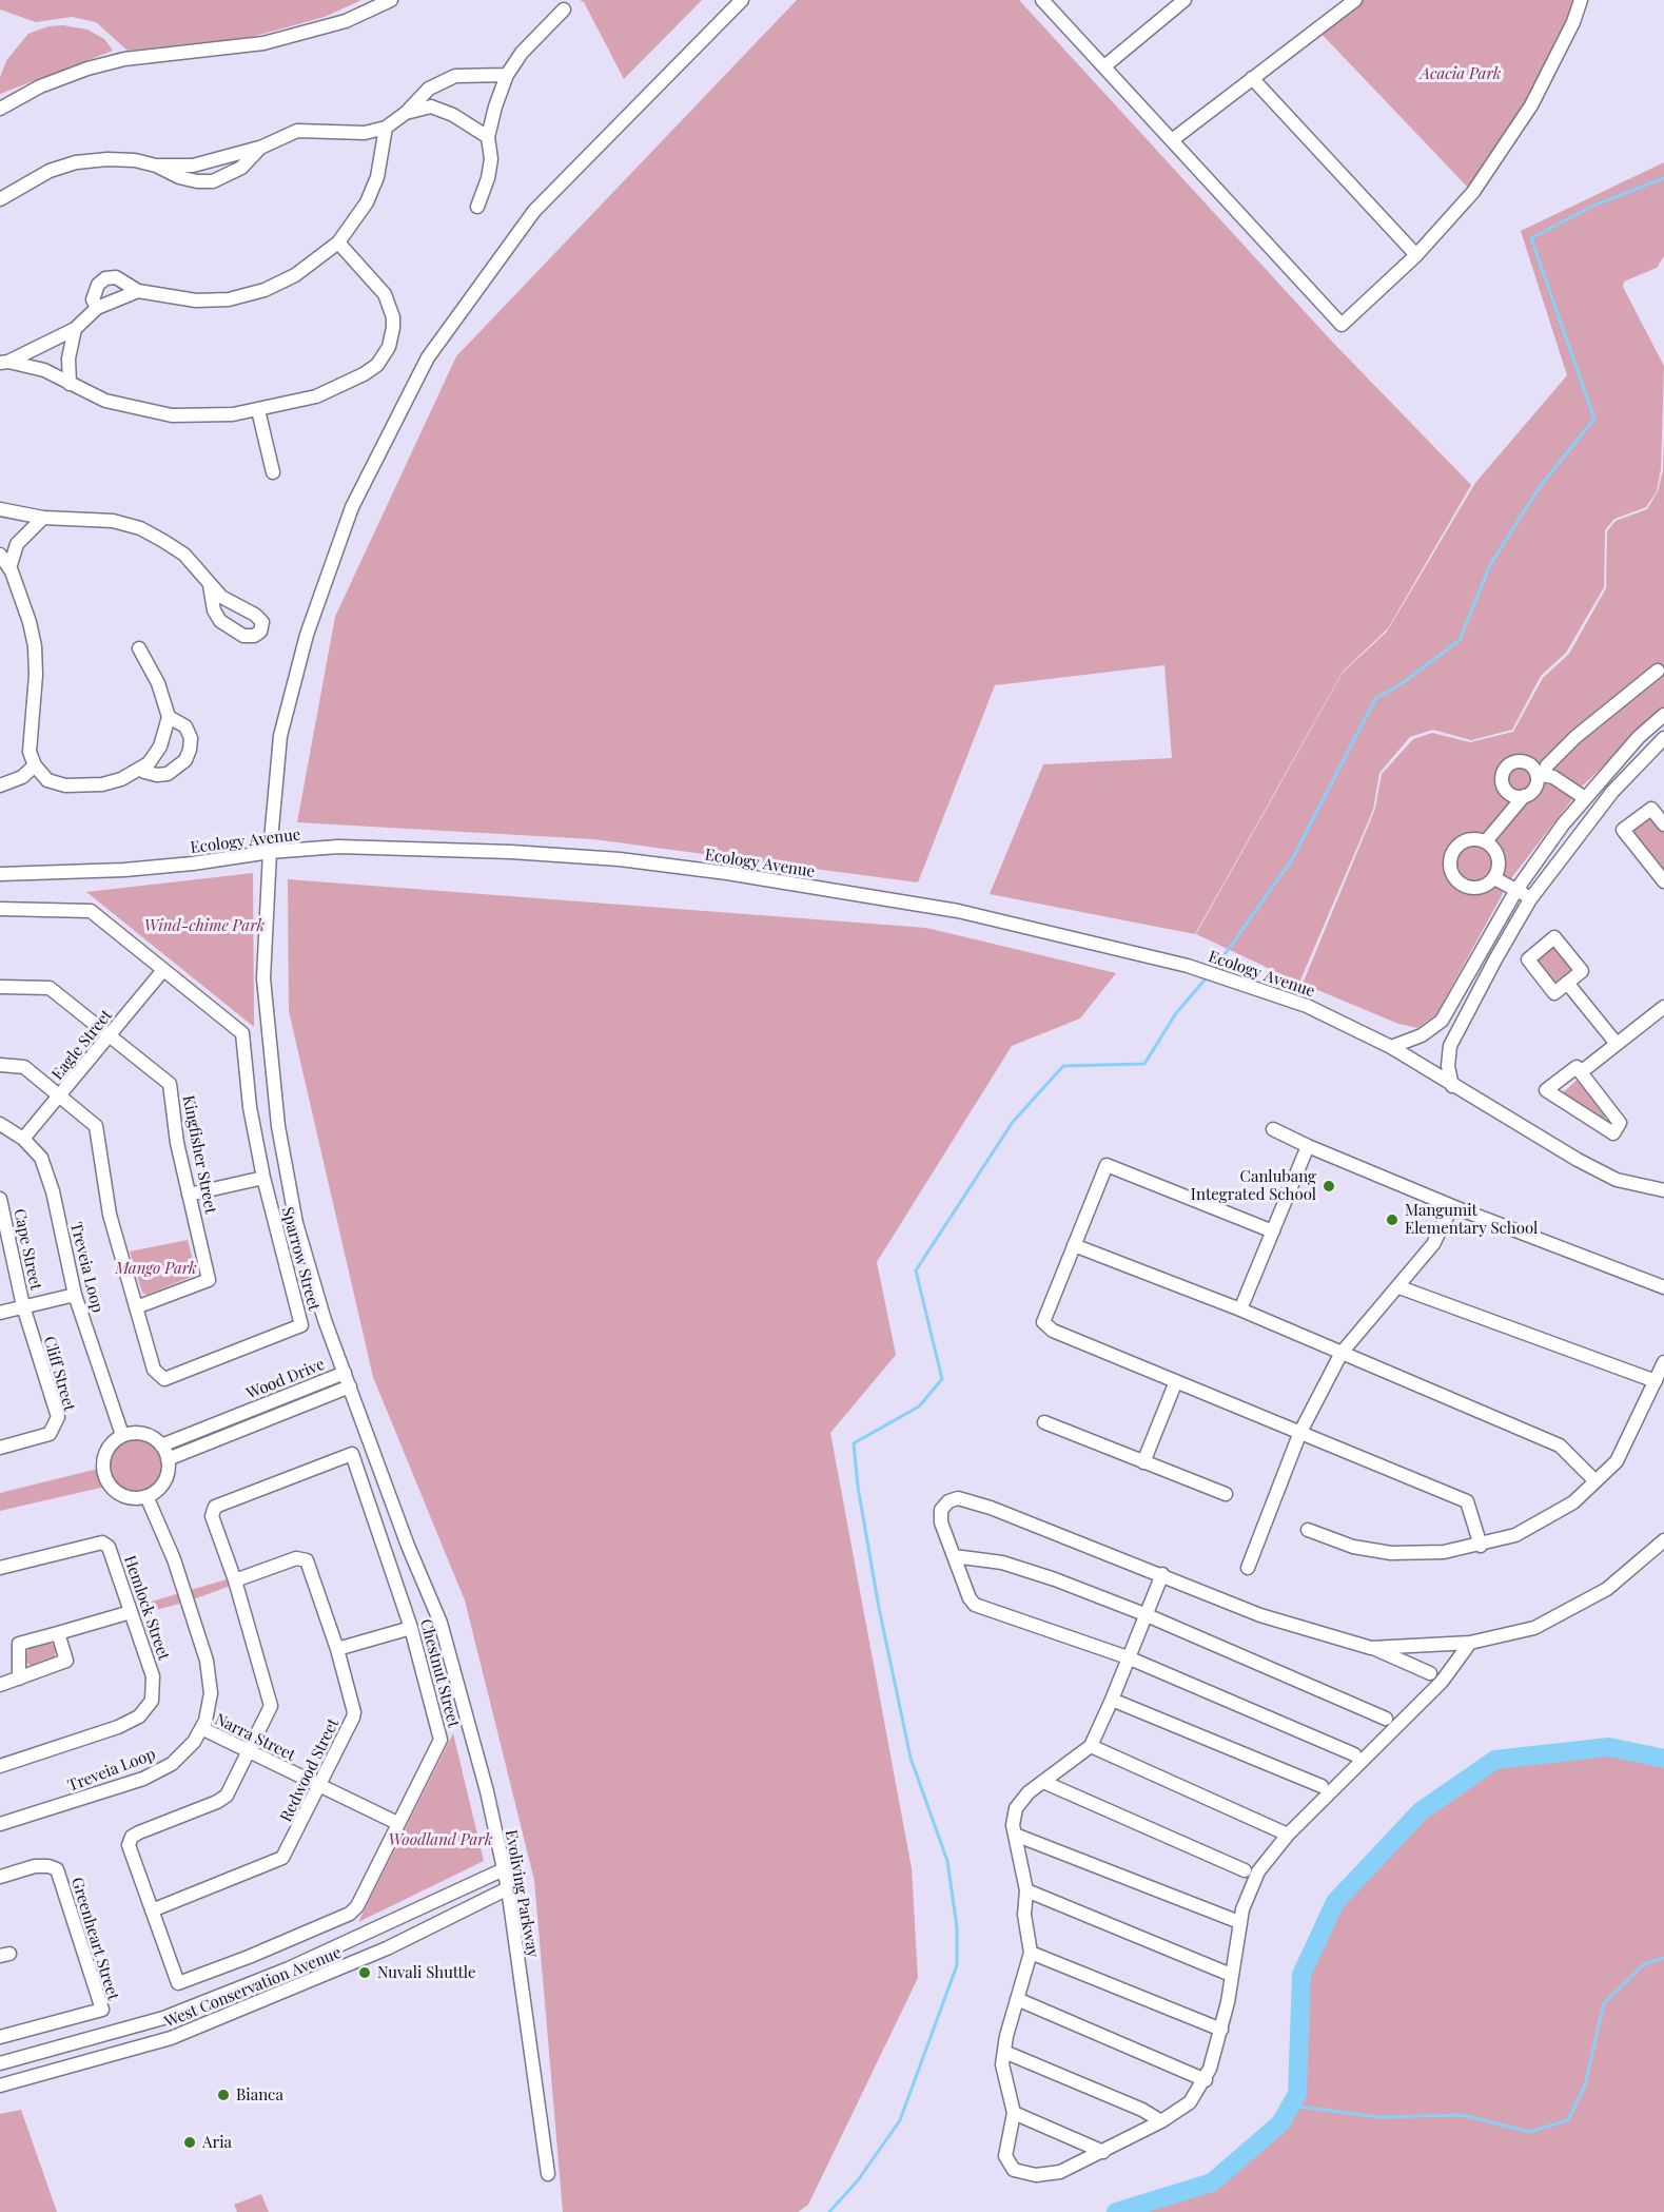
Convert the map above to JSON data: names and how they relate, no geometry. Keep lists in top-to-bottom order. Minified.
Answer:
{"streets":{"street":["Ecology Avenue","Eagle Street","Kingfisher Street","Cape Street","Sparrow Street","Treveia Loop","Cliff Street","Wood Drive","Hemlock Street","Chestnut Street","Narra Street","Redwood Street","Evoliving Parkway","Greenheart Street","West Conservation Avenue"]},"crossings":[["Ecology Avenue","Evoliving Parkway"],["Eagle Street","Kingfisher Street"],["Eagle Street","Sparrow Street"],["Eagle Street","Treveia Loop"],["Kingfisher Street","Sparrow Street"],["Cape Street","Cliff Street"],["Treveia Loop","Wood Drive"],["Treveia Loop","Narra Street"],["Wood Drive","Evoliving Parkway"],["Chestnut Street","Narra Street"],["Chestnut Street","Redwood Street"],["Narra Street","Redwood Street"],["Evoliving Parkway","West Conservation Avenue"]],"parks":["Acacia Park","Wind-chime Park","Mango Park","Woodland Park"],"places":["Canlubang Integrated School","Mangumit Elementary School","Nuvali Shuttle","Bianca","Aria"]}
